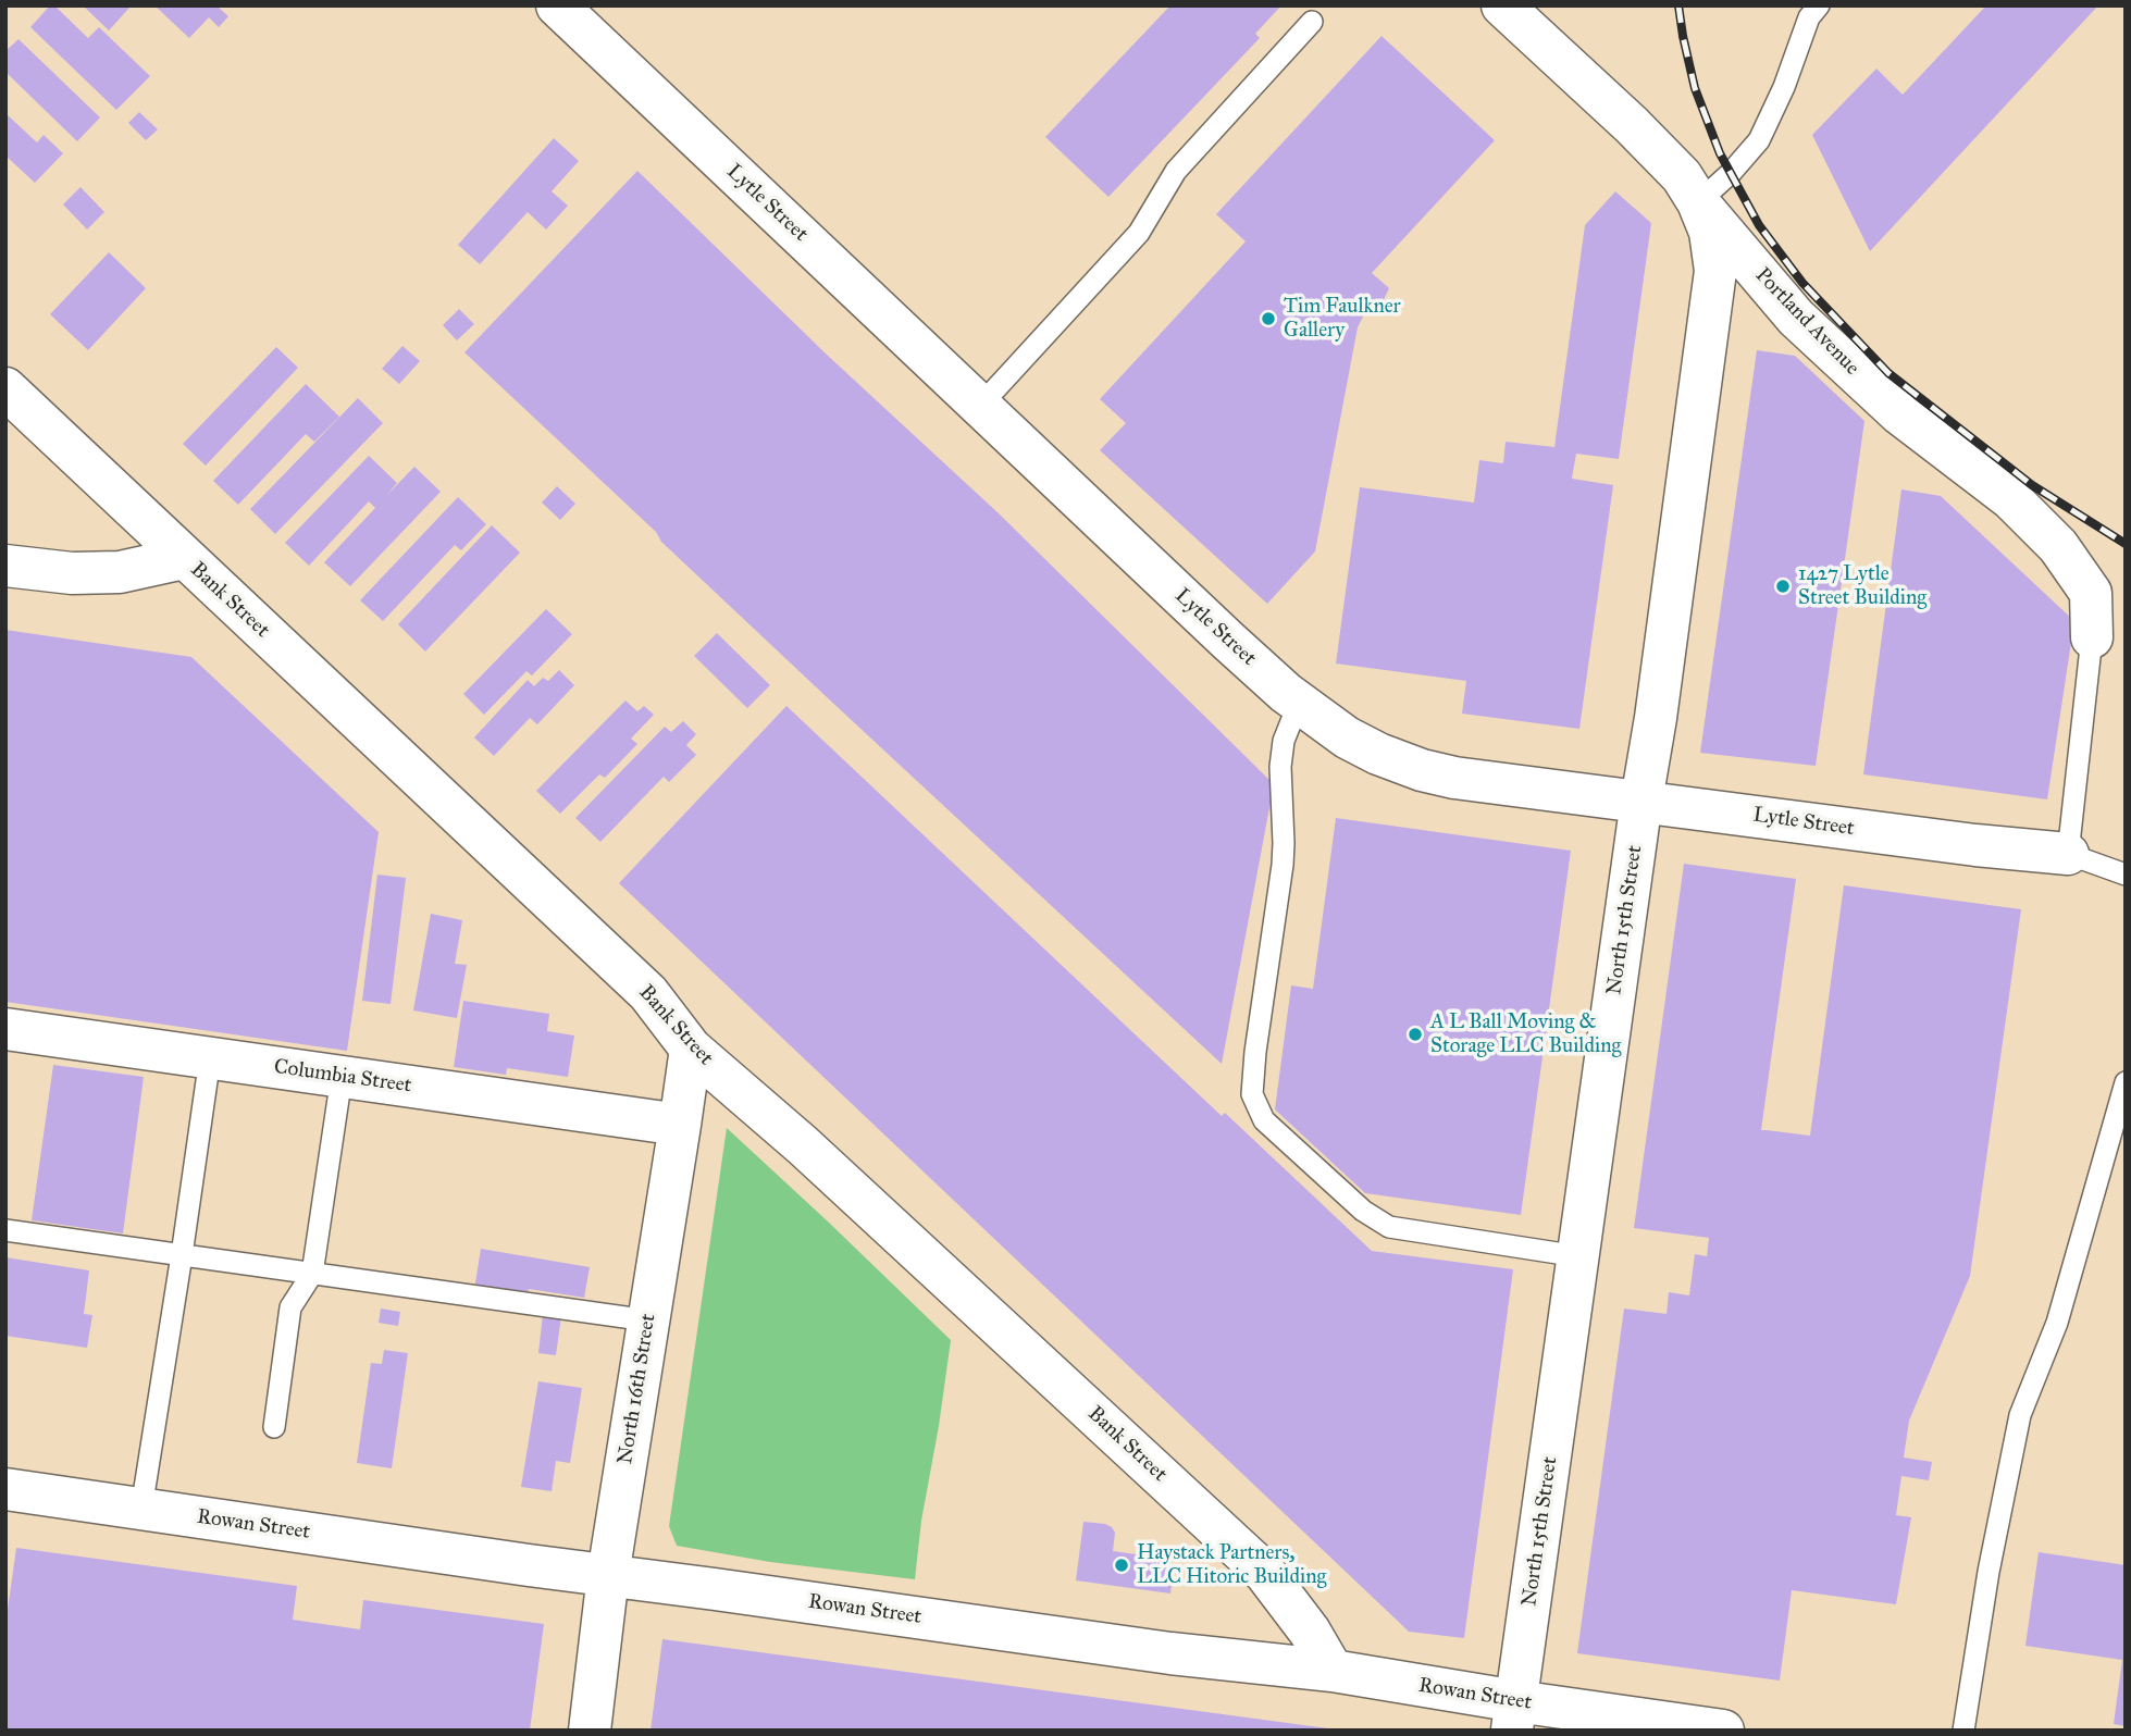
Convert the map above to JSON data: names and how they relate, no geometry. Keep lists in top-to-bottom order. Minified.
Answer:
{"streets":{"street":["Lytle Street","Portland Avenue","Bank Street","North 15th Street","Columbia Street","North 16th Street","Rowan Street"]},"crossings":[["Lytle Street","North 15th Street"],["Portland Avenue","North 15th Street"],["Bank Street","North 16th Street"],["Bank Street","Rowan Street"],["North 15th Street","Rowan Street"],["Columbia Street","North 16th Street"],["North 16th Street","Rowan Street"]],"places":["Tim Faulkner Gallery","1427 Lytle Street Building","A L Ball Moving & Storage LLC Building","Haystack Partners, LLC Hitoric Building"]}
